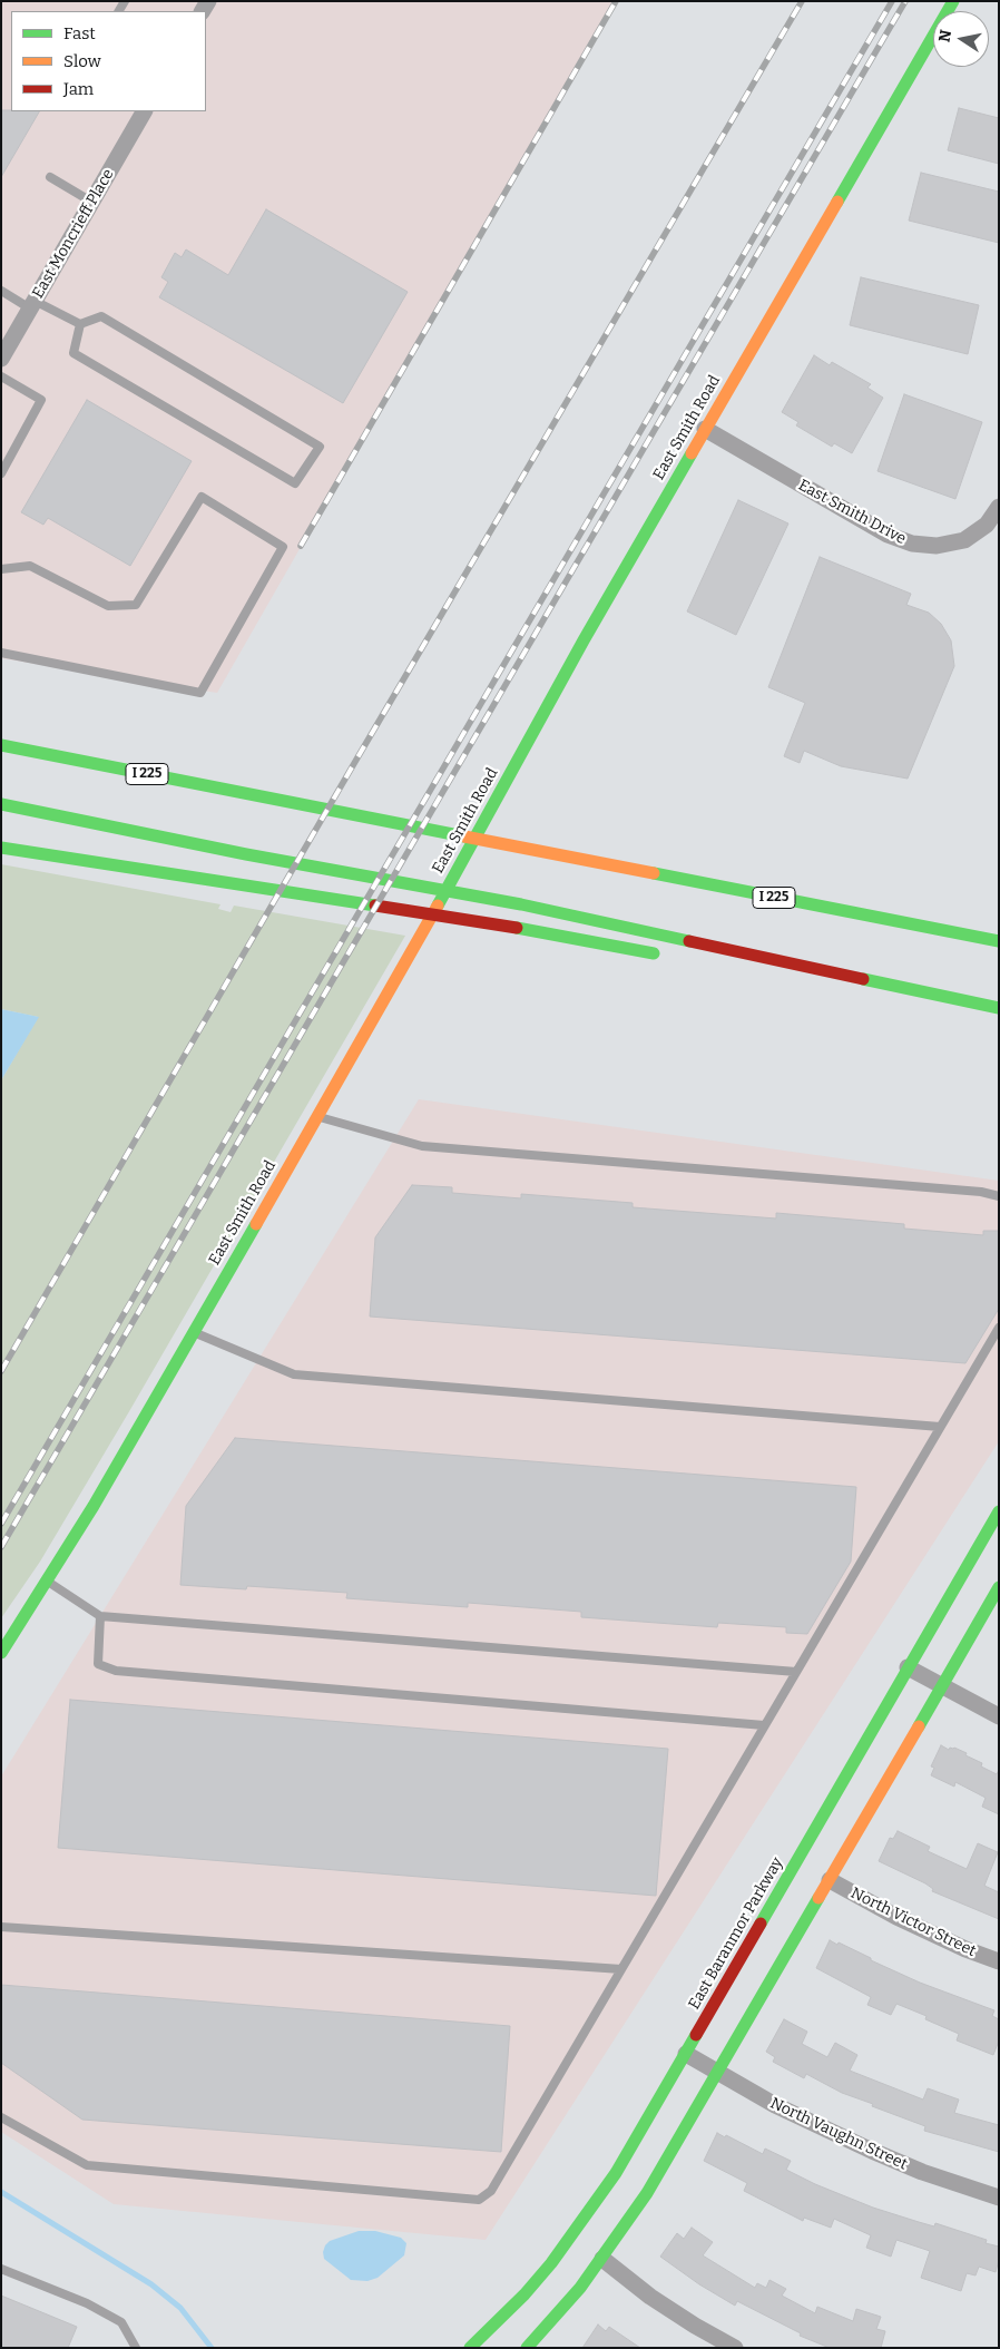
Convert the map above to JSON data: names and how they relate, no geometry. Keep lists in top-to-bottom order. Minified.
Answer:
{"streets":{"main road":["East Smith Road","I 225","East Baranmor Parkway"],"street":["East Moncrieff Place","East Smith Drive","North Victor Street","North Vaughn Street"]},"crossings":[["East Smith Road","East Smith Drive"],["East Baranmor Parkway","North Vaughn Street"]],"legend":["Fast","Slow","Jam"],"north":"left"}
